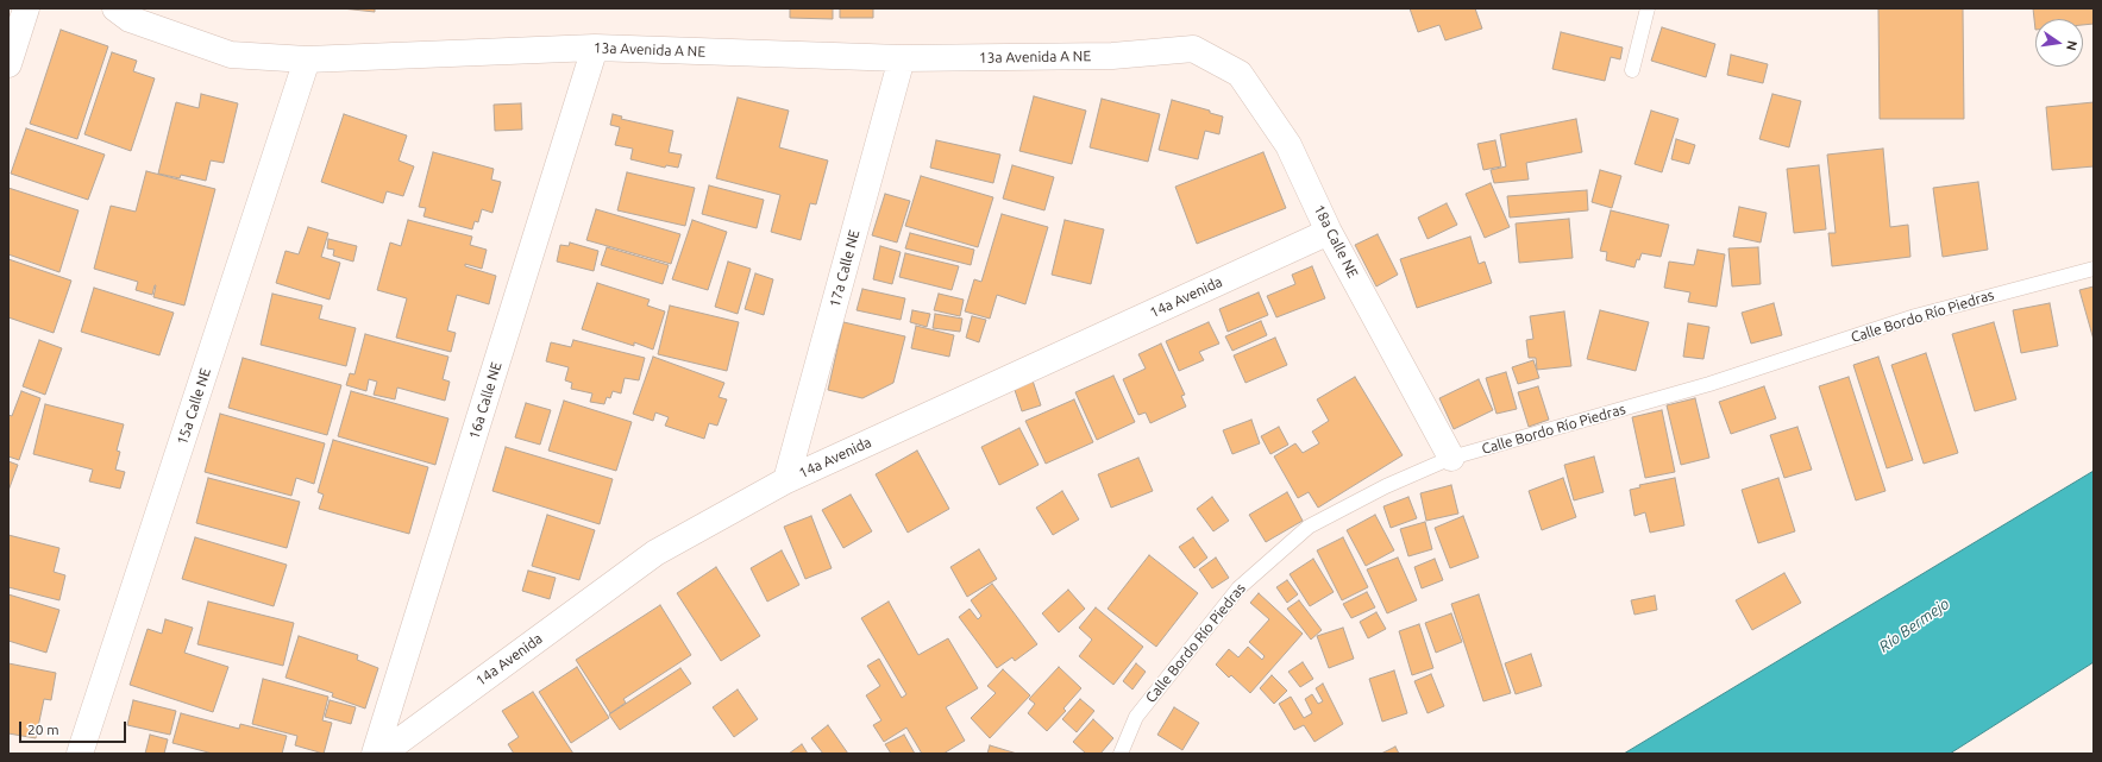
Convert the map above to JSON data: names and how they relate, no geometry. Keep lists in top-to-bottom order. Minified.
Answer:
{"streets":{"street":["13a Avenida A NE","18a Calle NE","17a Calle NE","14a Avenida","16a Calle NE","15a Calle NE"],"lane":["Calle Bordo Río Piedras"]},"crossings":[["13a Avenida A NE","18a Calle NE"],["13a Avenida A NE","17a Calle NE"],["13a Avenida A NE","16a Calle NE"],["13a Avenida A NE","15a Calle NE"],["18a Calle NE","14a Avenida"],["18a Calle NE","Calle Bordo Río Piedras"],["17a Calle NE","14a Avenida"]],"water":["Río Bermejo"],"scale_bar":"20 m","north":"right"}
